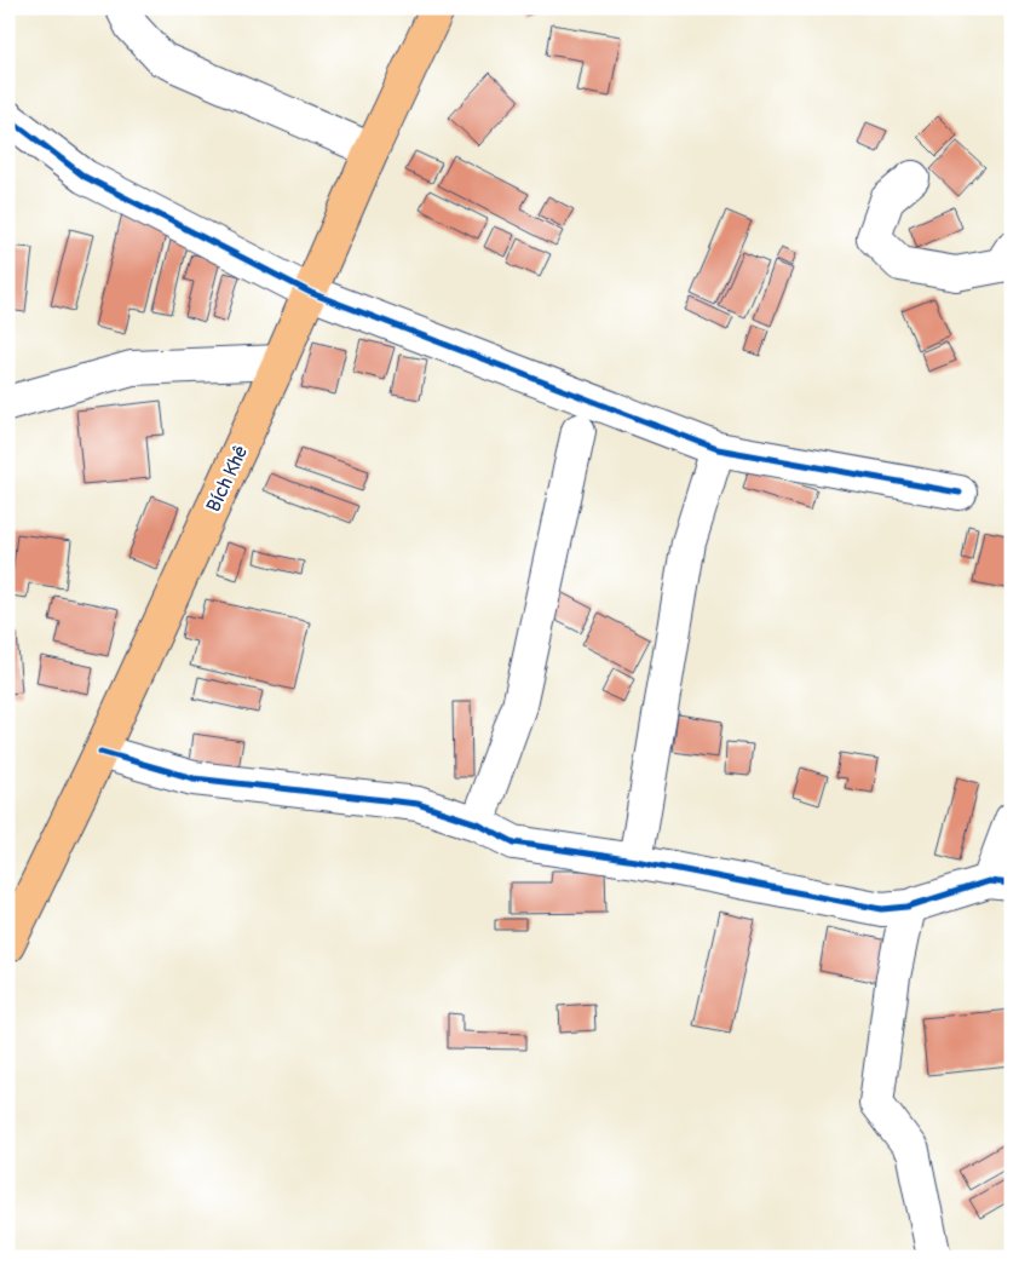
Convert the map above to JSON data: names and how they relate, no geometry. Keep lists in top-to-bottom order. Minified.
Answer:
{"streets":{"main road":["Bích Khê"]}}
